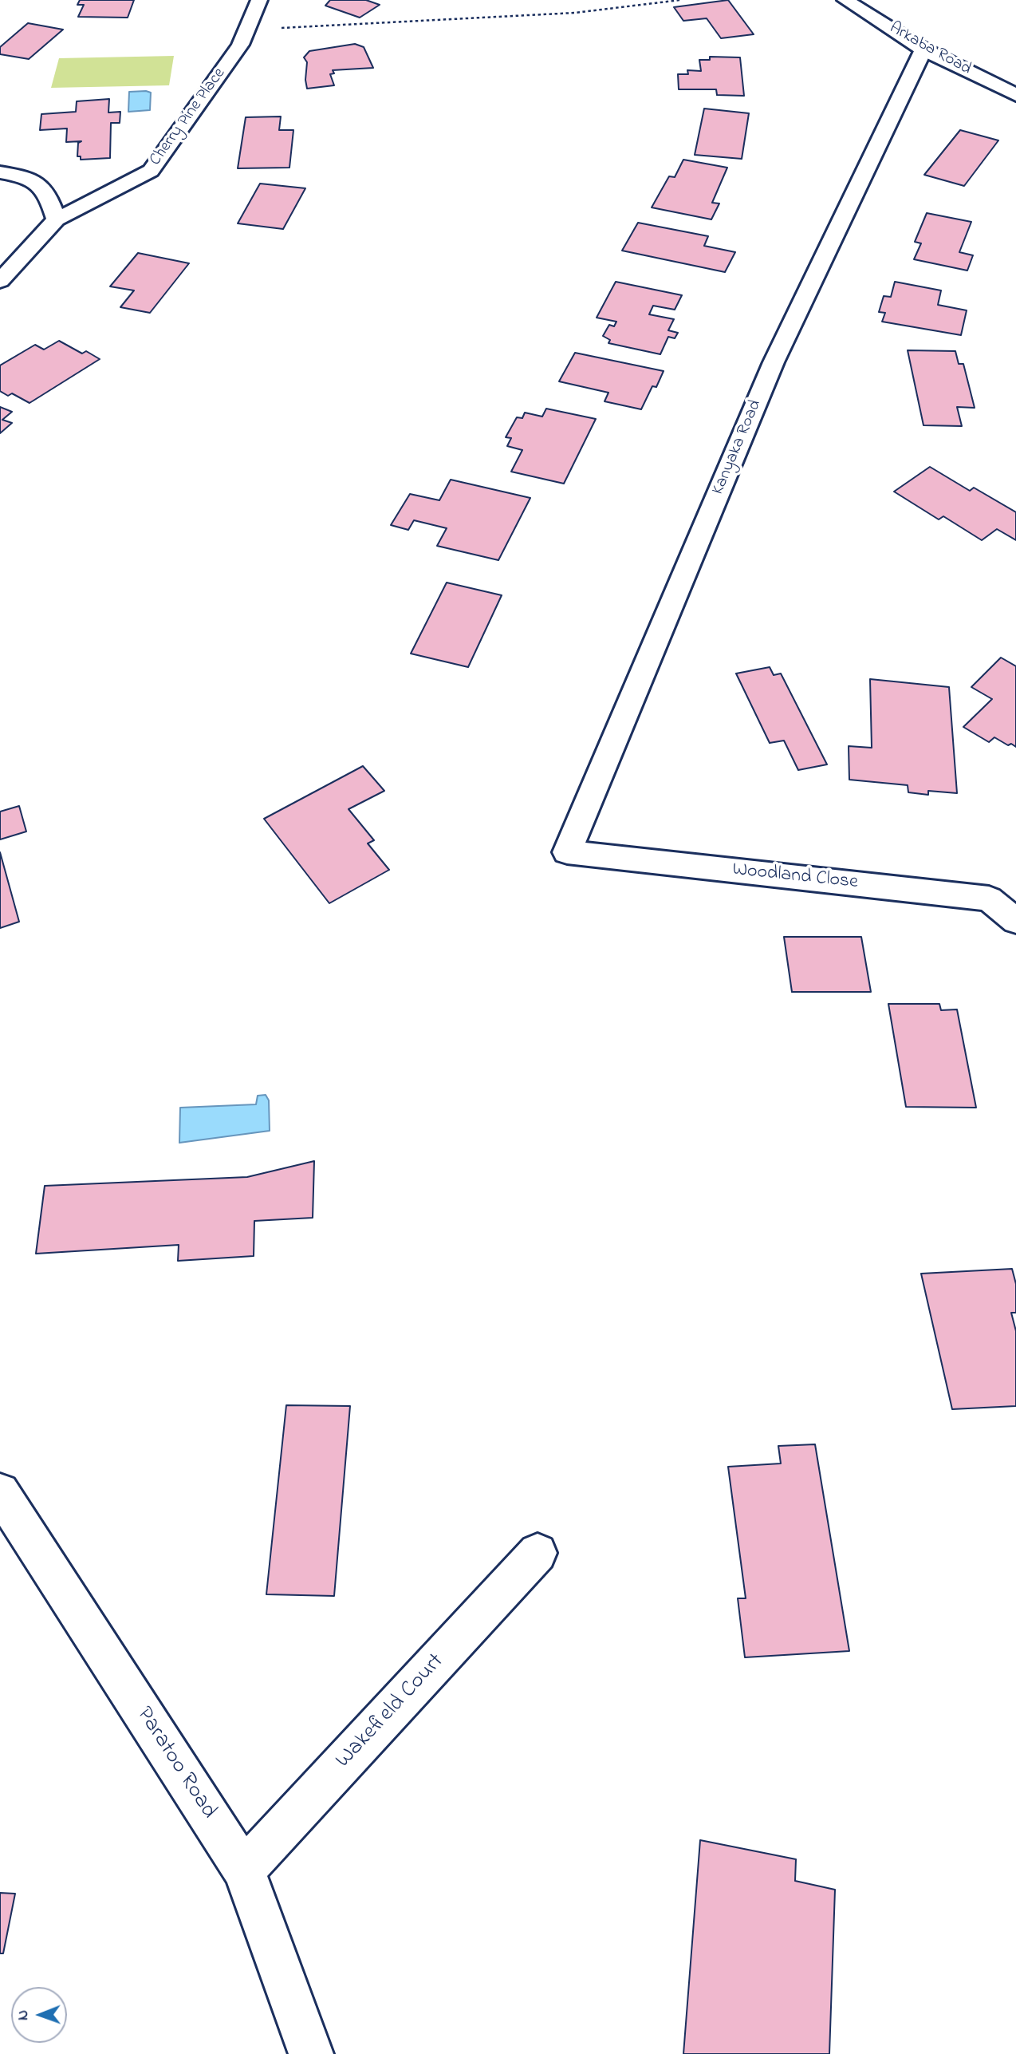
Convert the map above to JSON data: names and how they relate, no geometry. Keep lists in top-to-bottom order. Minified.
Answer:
{"streets":{"street":["Arkaba Road","Cherry Pine Place","Kanyaka Road","Woodland Close","Wakefield Court","Paratoo Road"]},"crossings":[["Arkaba Road","Kanyaka Road"],["Kanyaka Road","Woodland Close"],["Wakefield Court","Paratoo Road"]],"north":"left"}
